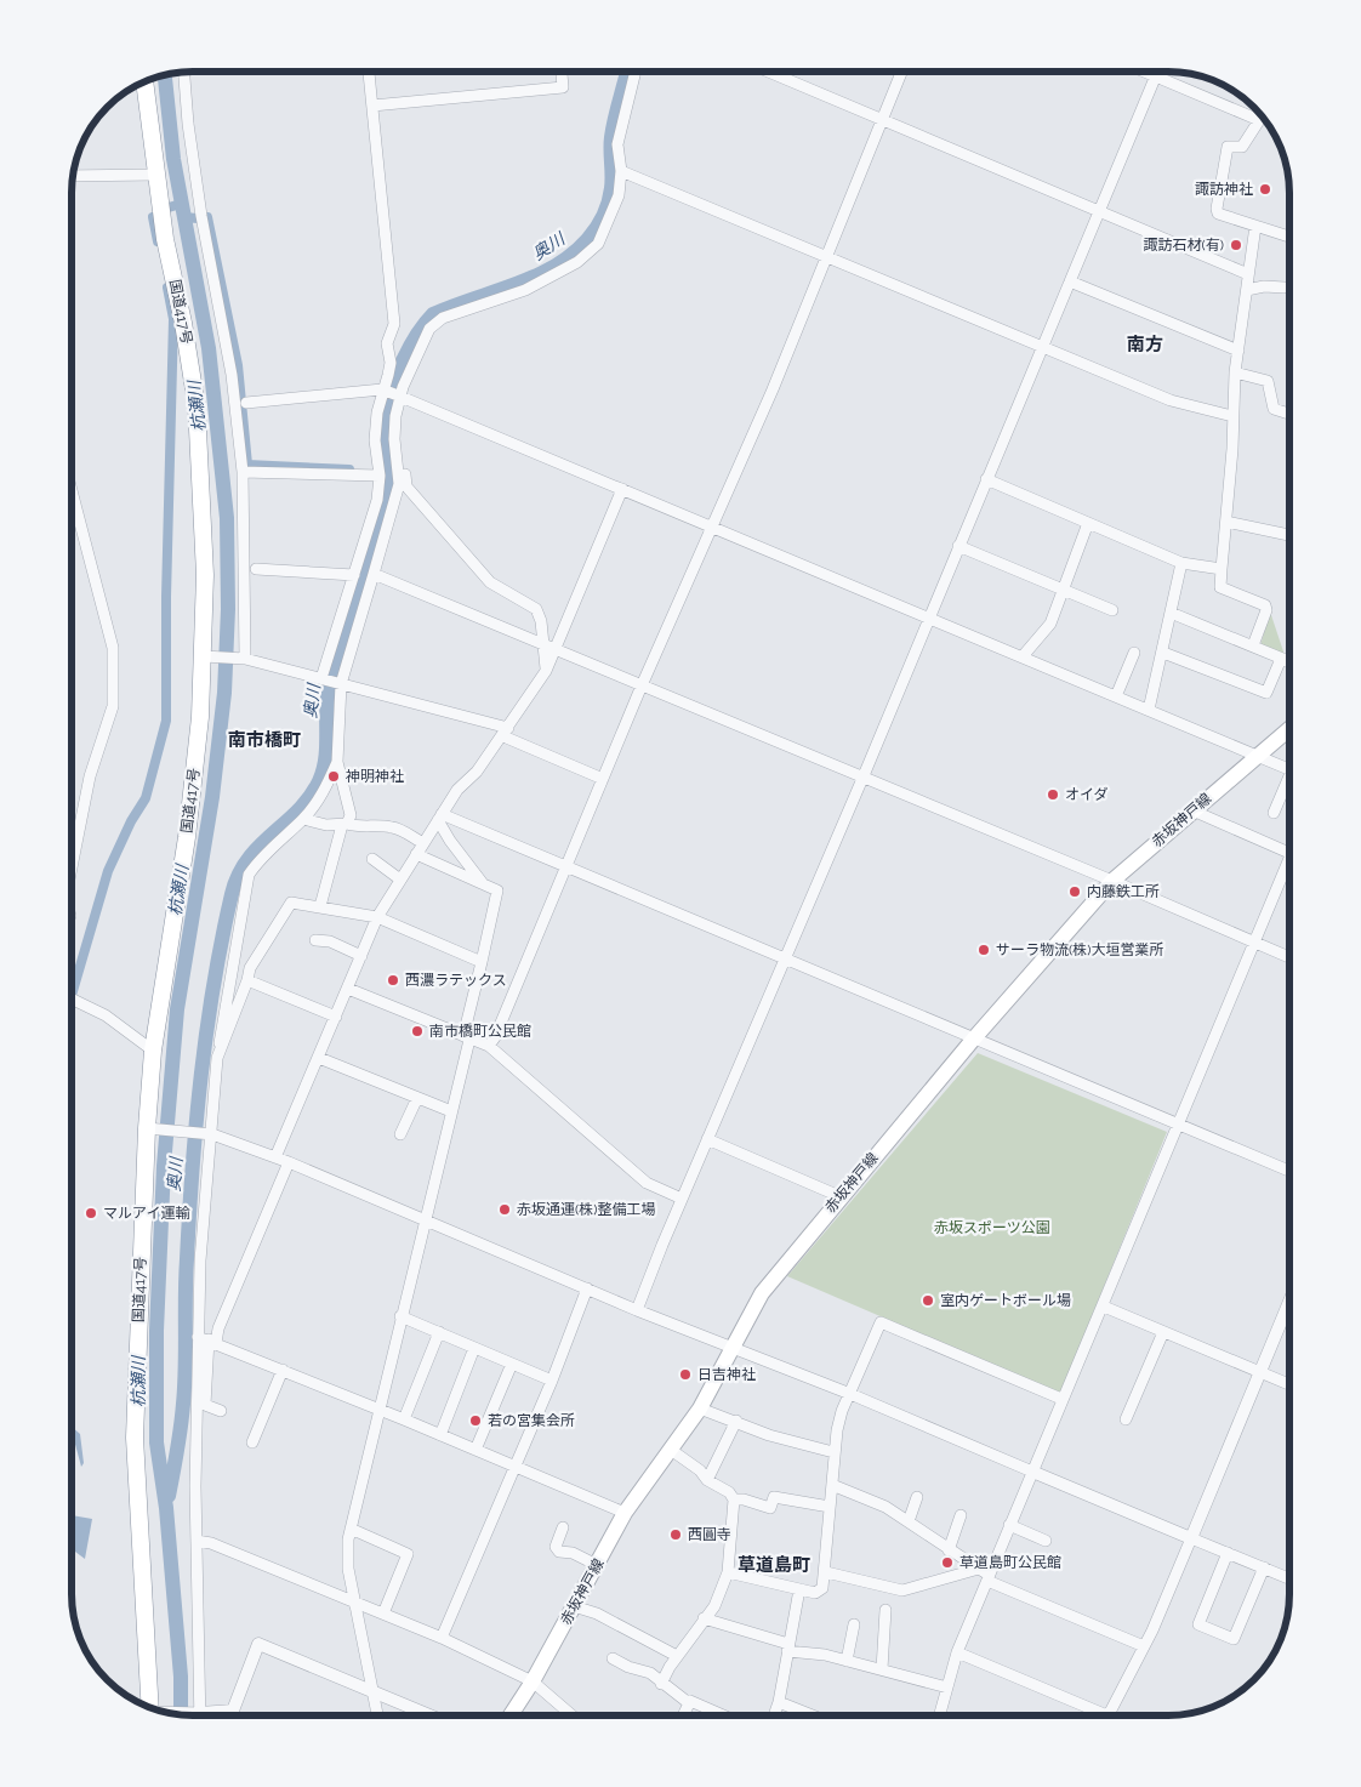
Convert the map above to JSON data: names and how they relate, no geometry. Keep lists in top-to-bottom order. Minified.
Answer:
{"streets":{"highway":["国道417号"],"main road":["赤坂神戸線"]},"districts":["南方","南市橋町","草道島町"],"water":["奥川","杭瀬川"],"parks":["赤坂スポーツ公園"],"places":["諏訪神社","諏訪石材(有)","神明神社","オイダ","内藤鉄工所","サーラ物流(株)大垣営業所","西濃ラテックス","南市橋町公民館","赤坂通運(株)整備工場","マルアイ運輸","室内ゲートボール場","日吉神社","若の宮集会所","西圓寺","草道島町公民館"]}
